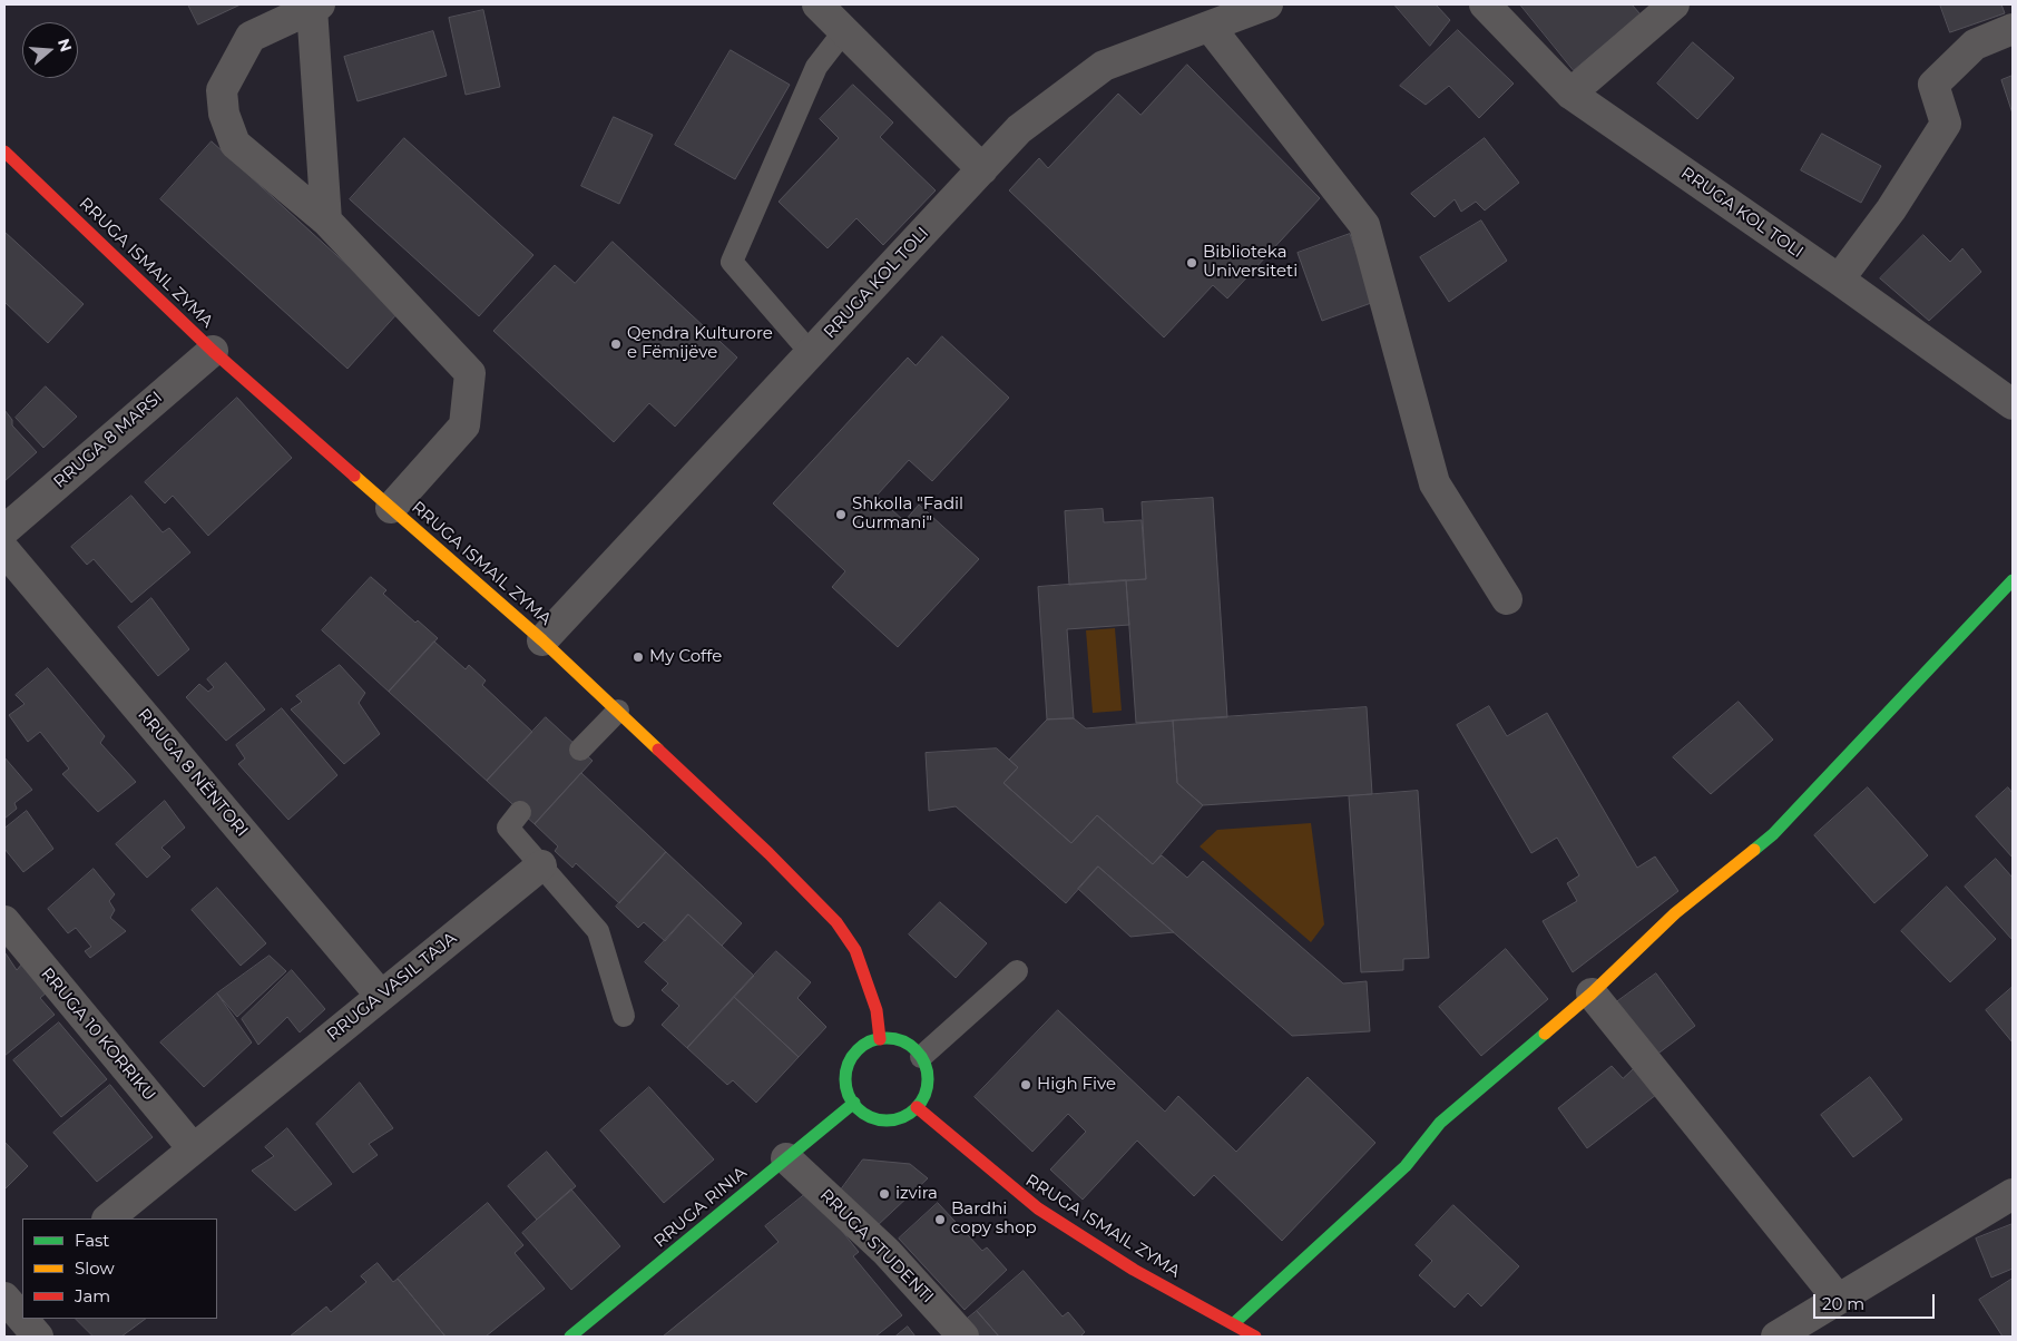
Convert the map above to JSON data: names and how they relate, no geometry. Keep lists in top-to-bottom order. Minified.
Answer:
{"streets":{"main road":["RRUGA ISMAIL ZYMA","RRUGA RINIA"],"street":["RRUGA KOL TOLI","RRUGA 8 MARSI","RRUGA 8 NËNTORI","RRUGA VASIL TAJA","RRUGA 10 KORRIKU","RRUGA STUDENTI"]},"crossings":[["RRUGA KOL TOLI","RRUGA ISMAIL ZYMA"],["RRUGA ISMAIL ZYMA","RRUGA 8 MARSI"],["RRUGA ISMAIL ZYMA","RRUGA RINIA"],["RRUGA 8 NËNTORI","RRUGA VASIL TAJA"],["RRUGA VASIL TAJA","RRUGA 10 KORRIKU"],["RRUGA RINIA","RRUGA STUDENTI"]],"places":["Biblioteka Universiteti","Qendra Kulturore e Fëmijëve","Shkolla \"Fadil Gurmani\"","My Coffe","High Five","izvira","Bardhi copy shop"],"legend":["Fast","Slow","Jam"],"scale_bar":"20 m","north":"right"}
